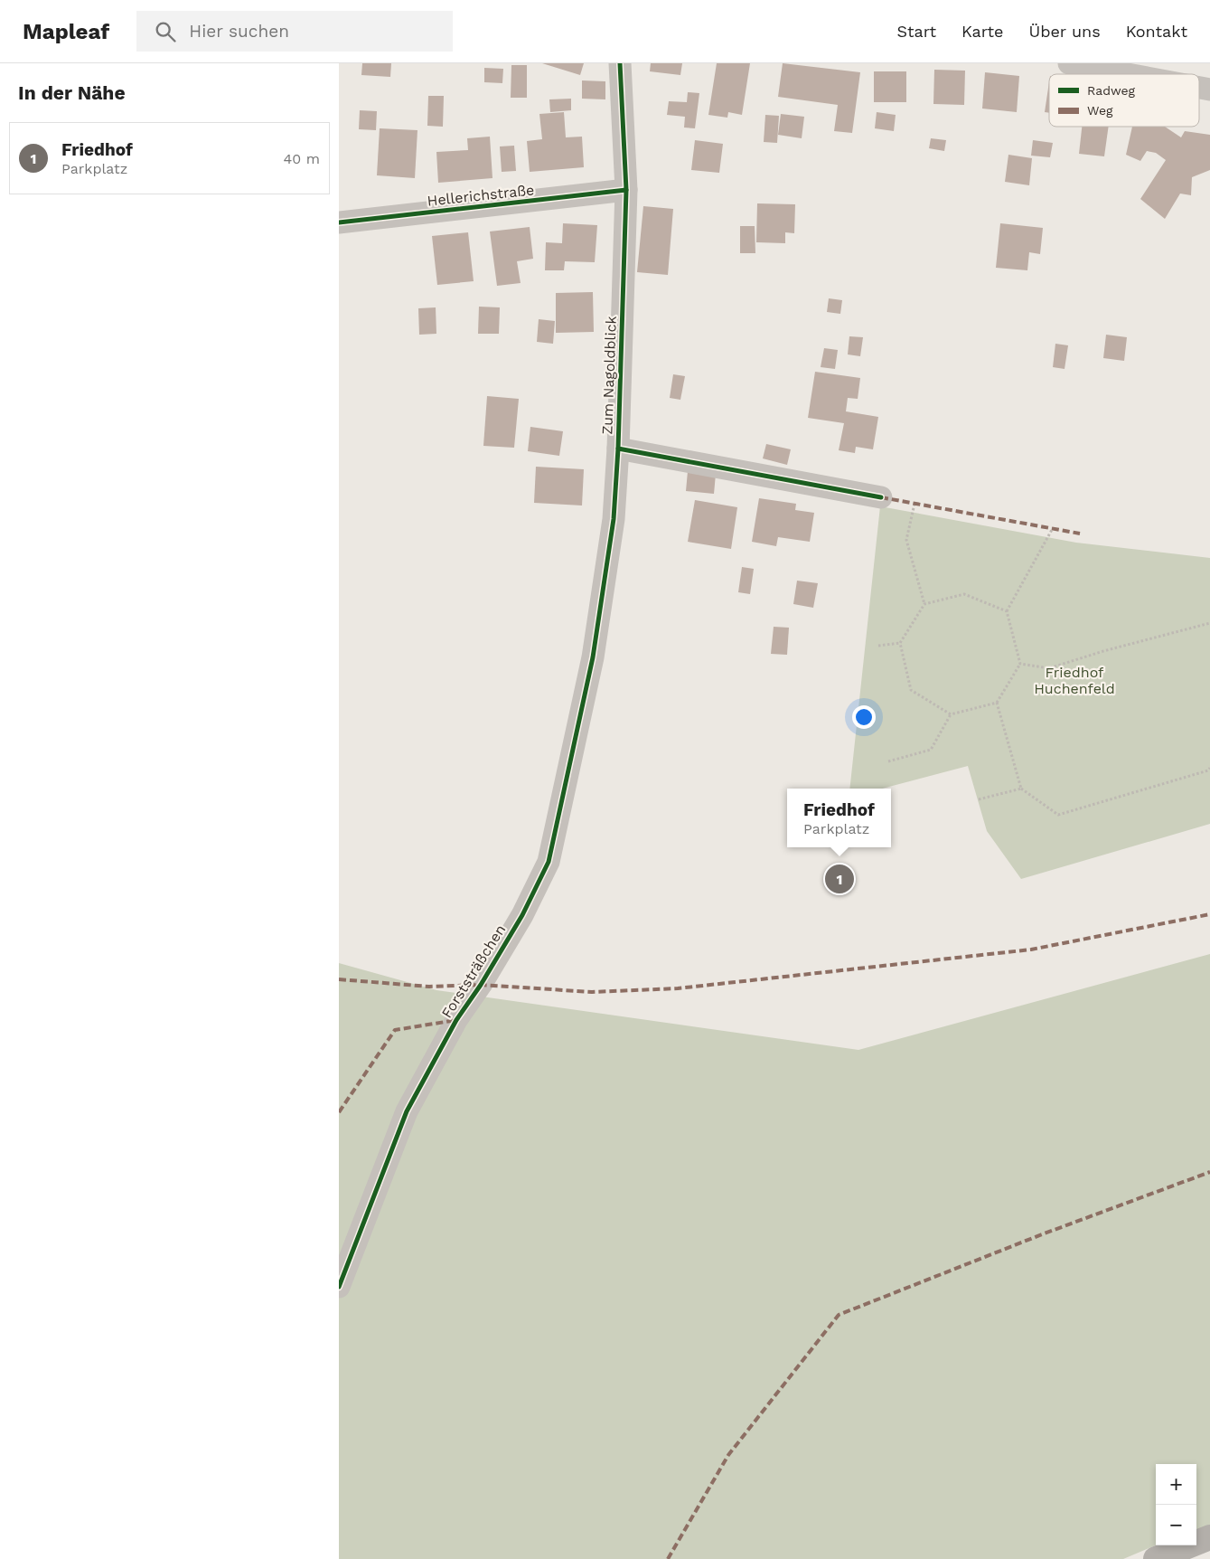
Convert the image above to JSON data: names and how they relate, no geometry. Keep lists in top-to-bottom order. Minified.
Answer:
{"streets":{"street":["Hellerichstraße","Zum Nagoldblick","Forststräßchen"]},"crossings":[["Hellerichstraße","Zum Nagoldblick"],["Zum Nagoldblick","Forststräßchen"]],"parks":["Friedhof Huchenfeld"],"legend":["Radweg","Weg"],"page":{"header":"Mapleaf","search":"Hier suchen","nav":["Start","Karte","Über uns","Kontakt"],"heading":"In der Nähe","list":[{"mark":"1","name":"Friedhof","note":"Parkplatz","value":"40 m"}],"popup":["Friedhof","Parkplatz"],"pins":"1","map_buttons":["+","−"]}}
